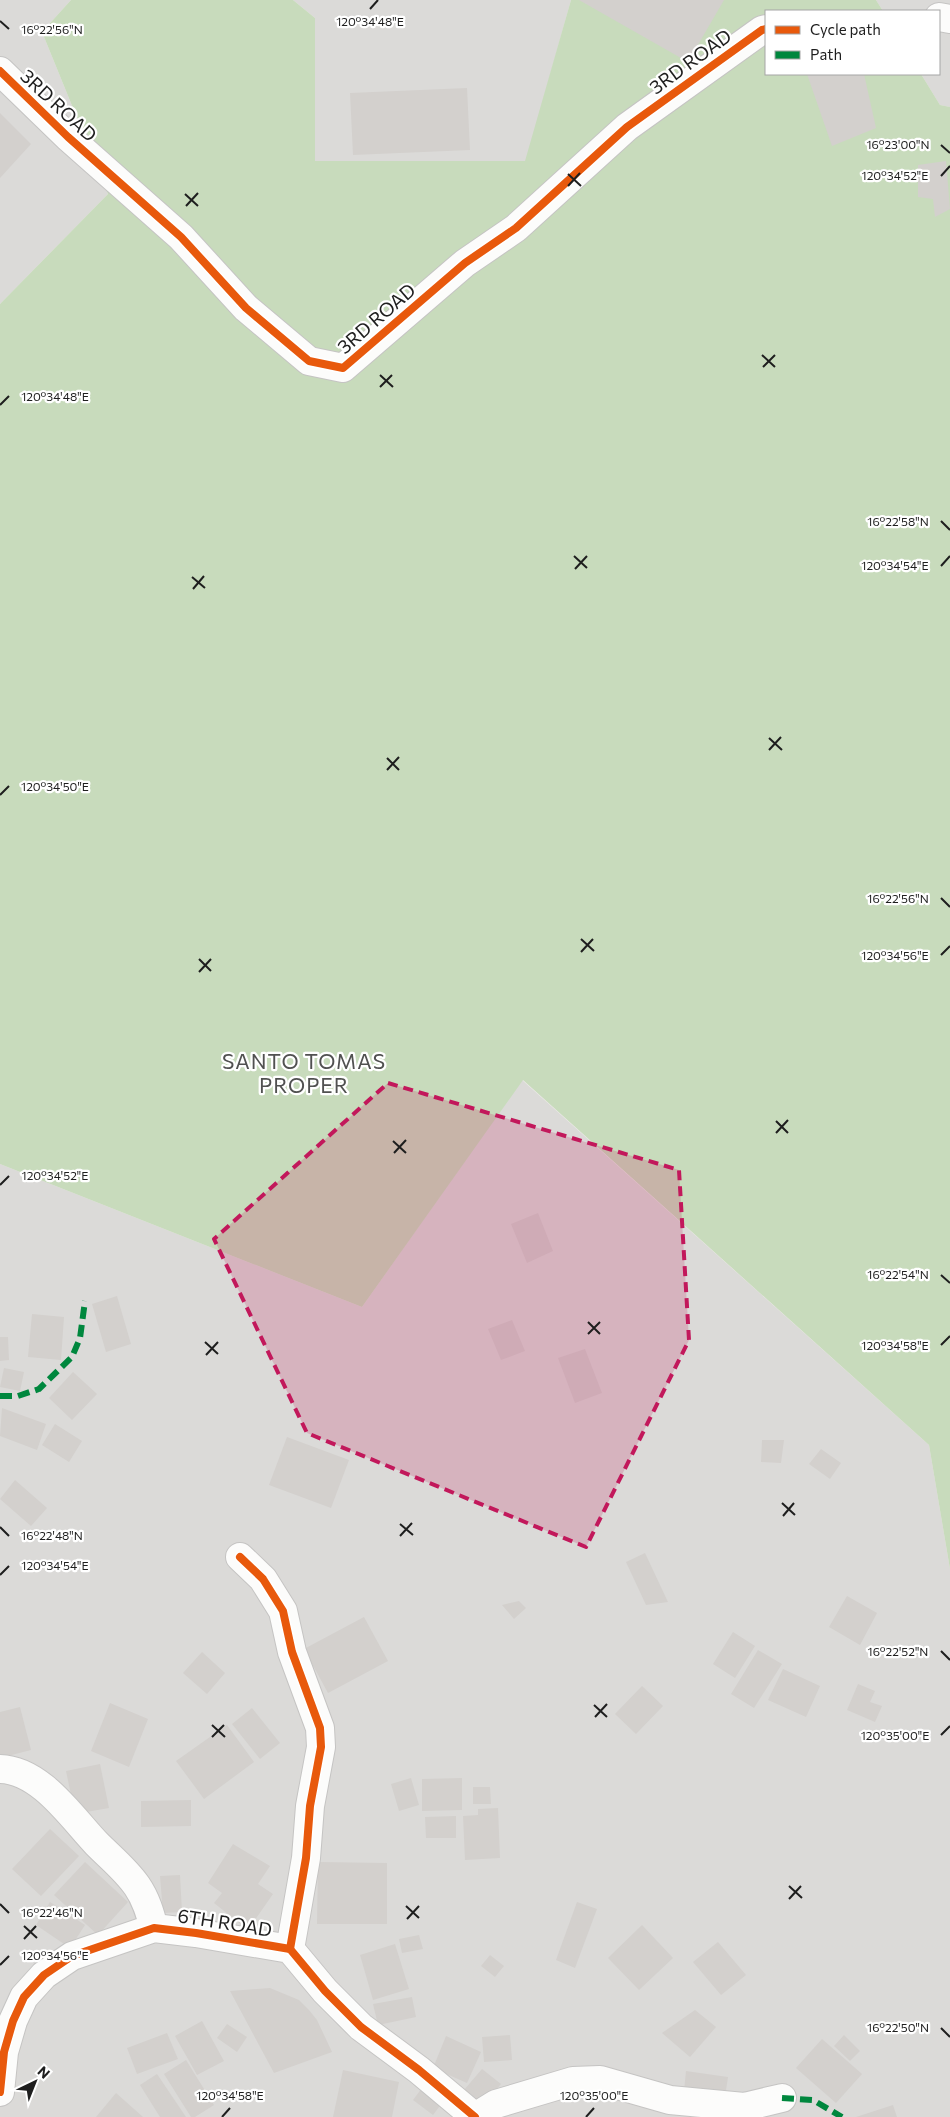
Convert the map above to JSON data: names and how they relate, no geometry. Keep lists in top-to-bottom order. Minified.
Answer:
{"streets":{"street":["3RD ROAD","6TH ROAD"]},"districts":["SANTO TOMAS PROPER"],"legend":["Cycle path","Path"],"north":"top right","coordinates":["120°34'48\"E","16°22'56\"N","16°23'00\"N","120°34'52\"E","16°22'58\"N","120°34'54\"E","120°34'50\"E","120°34'56\"E","16°22'54\"N","120°34'58\"E","16°22'48\"N","16°22'52\"N","120°35'00\"E","16°22'46\"N","16°22'50\"N"]}
